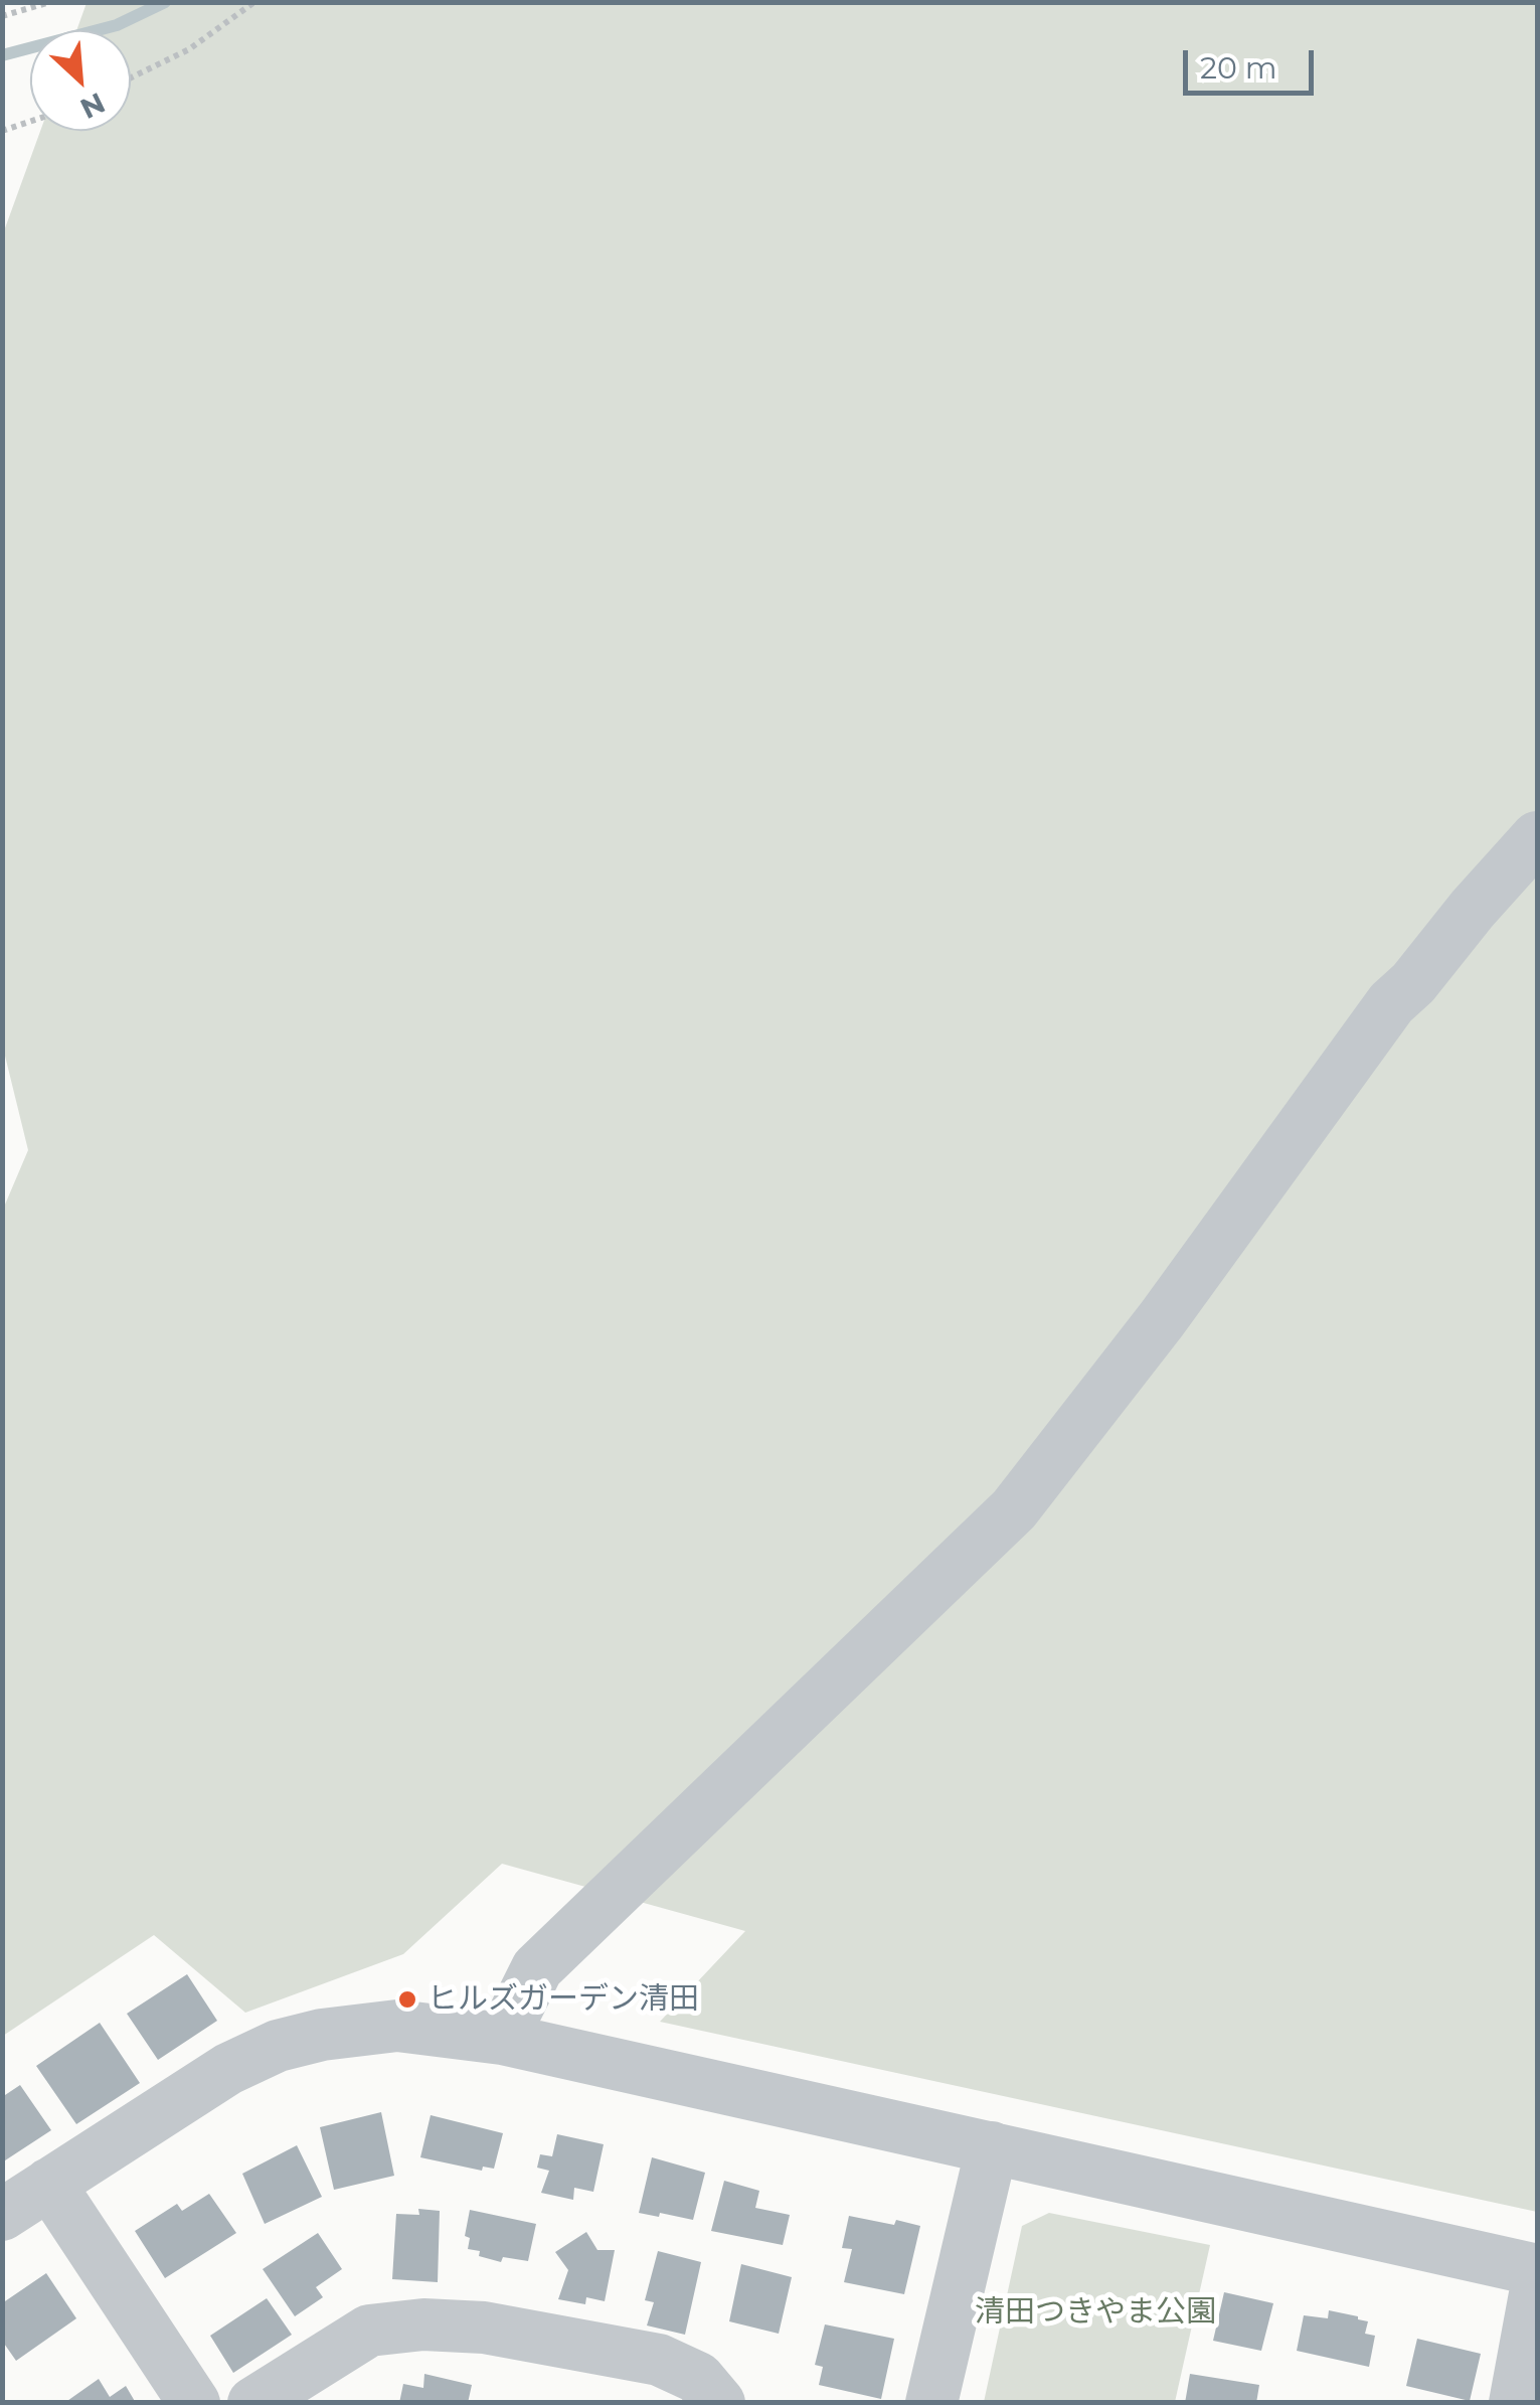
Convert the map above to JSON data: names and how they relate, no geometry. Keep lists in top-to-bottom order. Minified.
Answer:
{"parks":["清田つきやま公園"],"places":["ヒルズガーデン清田"],"scale_bar":"20 m","north":"bottom right"}
